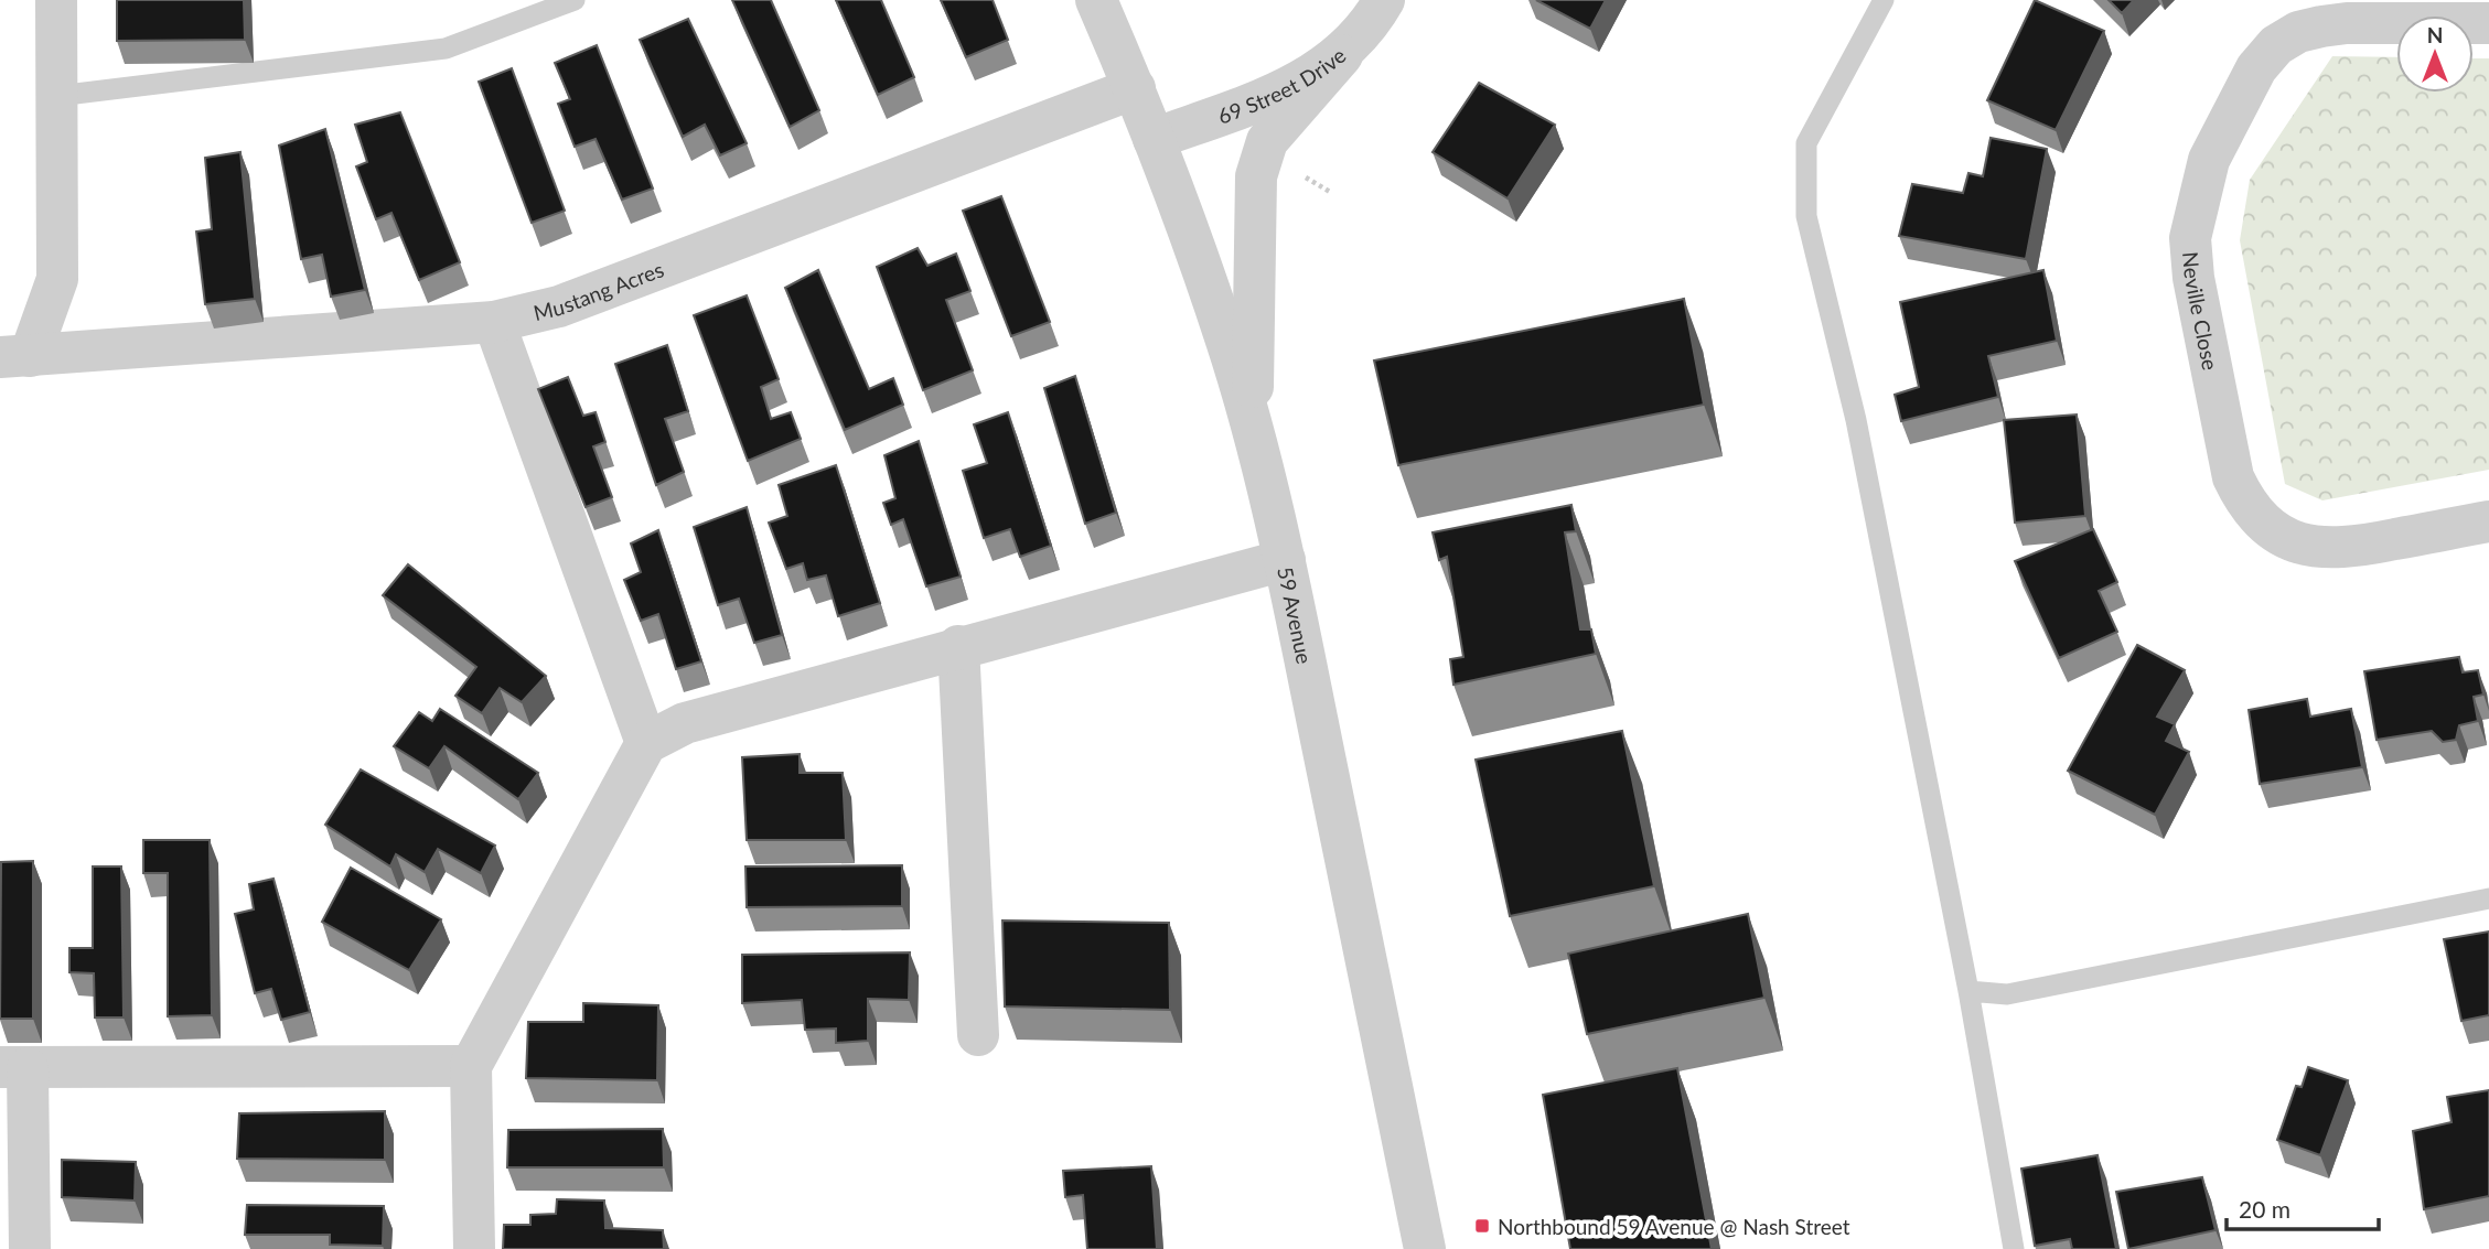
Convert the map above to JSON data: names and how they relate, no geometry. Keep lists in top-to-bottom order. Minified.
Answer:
{"streets":{"street":["69 Street Drive","Mustang Acres","Neville Close","59 Avenue"]},"crossings":[["69 Street Drive","59 Avenue"],["Mustang Acres","59 Avenue"]],"places":{"transit":["Northbound 59 Avenue @ Nash Street"]},"scale_bar":"20 m","north":"top"}
